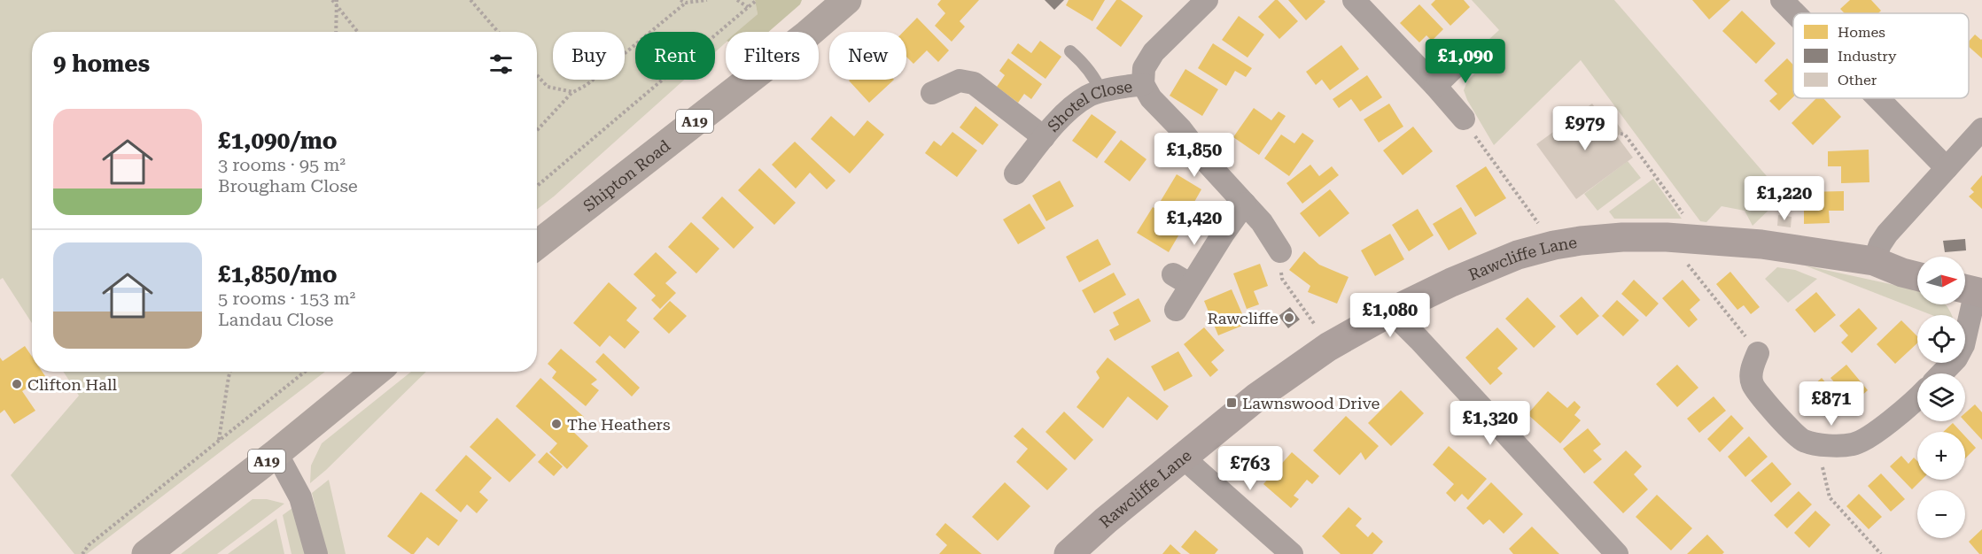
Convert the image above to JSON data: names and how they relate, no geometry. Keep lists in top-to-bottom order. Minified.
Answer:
{"streets":{"main road":["A19","Shipton Road"],"street":["Shotel Close","Rawcliffe Lane"]},"places":{"other":["Rawcliffe","Clifton Hall","The Heathers"],"transit":["Lawnswood Drive"]},"legend":["Homes","Industry","Other"],"north":"right","page":{"chip":["Buy","Rent","Filters","New"],"heading":"9 homes","price":["£1,090","£979","£1,850","£1,220","£1,420","£1,080","£871","£1,320","£763"],"list":[{"name":"£1,090/mo","note":"3 rooms · 95 m² · Brougham Close"},{"name":"£1,850/mo","note":"5 rooms · 153 m² · Landau Close"}],"map_buttons":["+","−"]}}
